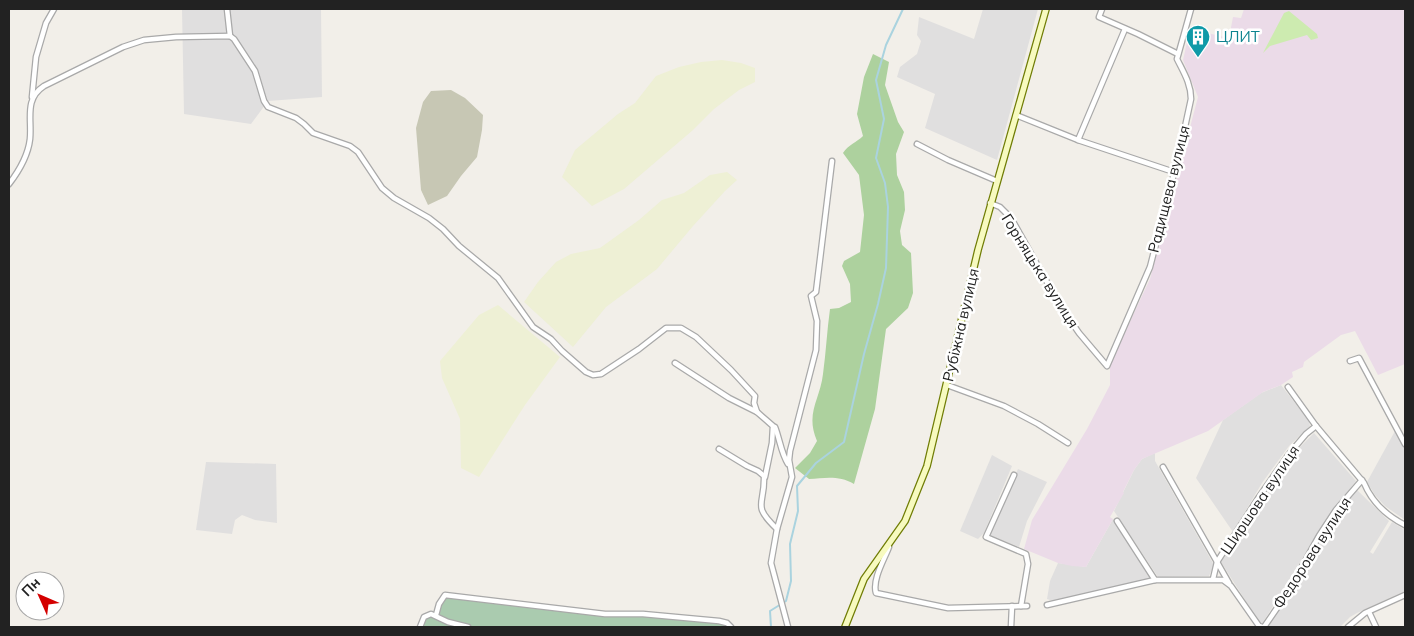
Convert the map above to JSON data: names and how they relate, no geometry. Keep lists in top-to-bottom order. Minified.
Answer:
{"streets":{"street":["Радищева вулиця","Горняцька вулиця","Рубіжна вулиця","Ширшова вулиця","Федорова вулиця"]},"crossings":[["Радищева вулиця","Горняцька вулиця"],["Горняцька вулиця","Рубіжна вулиця"]],"places":{"building":["ЦЛИТ"]},"north":"top left"}
